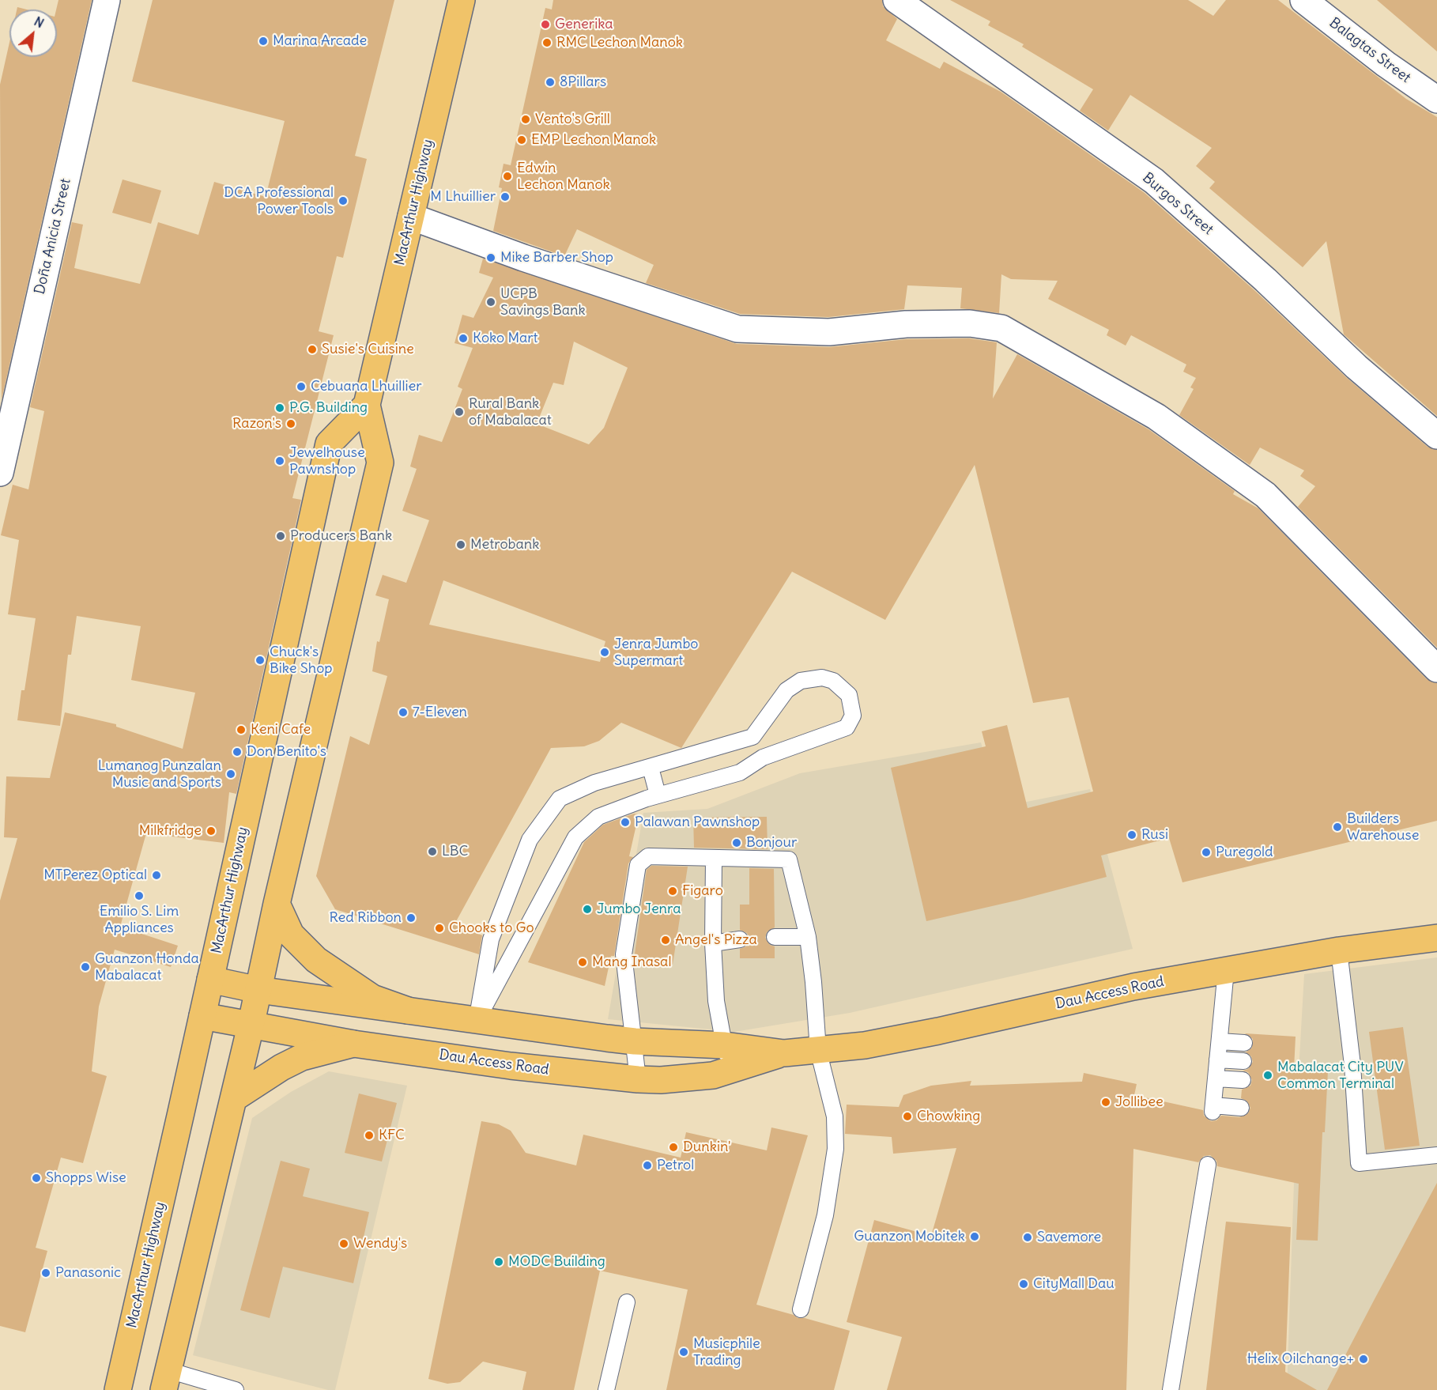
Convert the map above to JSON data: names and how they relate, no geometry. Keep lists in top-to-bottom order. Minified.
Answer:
{"streets":{"main road":["MacArthur Highway","Dau Access Road"],"street":["Balagtas Street","Burgos Street","Doña Anicia Street"]},"crossings":[["MacArthur Highway","Dau Access Road"]],"places":["Generika","Marina Arcade","RMC Lechon Manok","8Pillars","Vento's Grill","EMP Lechon Manok","Edwin Lechon Manok","M Lhuillier","DCA Professional Power Tools","Mike Barber Shop","UCPB Savings Bank","Koko Mart","Susie's Cuisine","Cebuana Lhuillier","P.G. Building","Rural Bank of Mabalacat","Razon's","Jewelhouse Pawnshop","Producers Bank","Metrobank","Jenra Jumbo Supermart","Chuck's Bike Shop","7-Eleven","Keni Cafe","Don Benito's","Lumanog Punzalan Music and Sports","Palawan Pawnshop","Builders Warehouse","Milkfridge","Rusi","Bonjour","LBC","Puregold","MTPerez Optical","Figaro","Emilio S. Lim Appliances","Jumbo Jenra","Red Ribbon","Chooks to Go","Angel's Pizza","Mang Inasal","Guanzon Honda Mabalacat","Mabalacat City PUV Common Terminal","Jollibee","Chowking","KFC","Dunkin'","Petrol","Shopps Wise","Guanzon Mobitek","Savemore","Wendy's","MODC Building","Panasonic","CityMall Dau","Musicphile Trading","Helix Oilchange+"],"north":"top right"}
